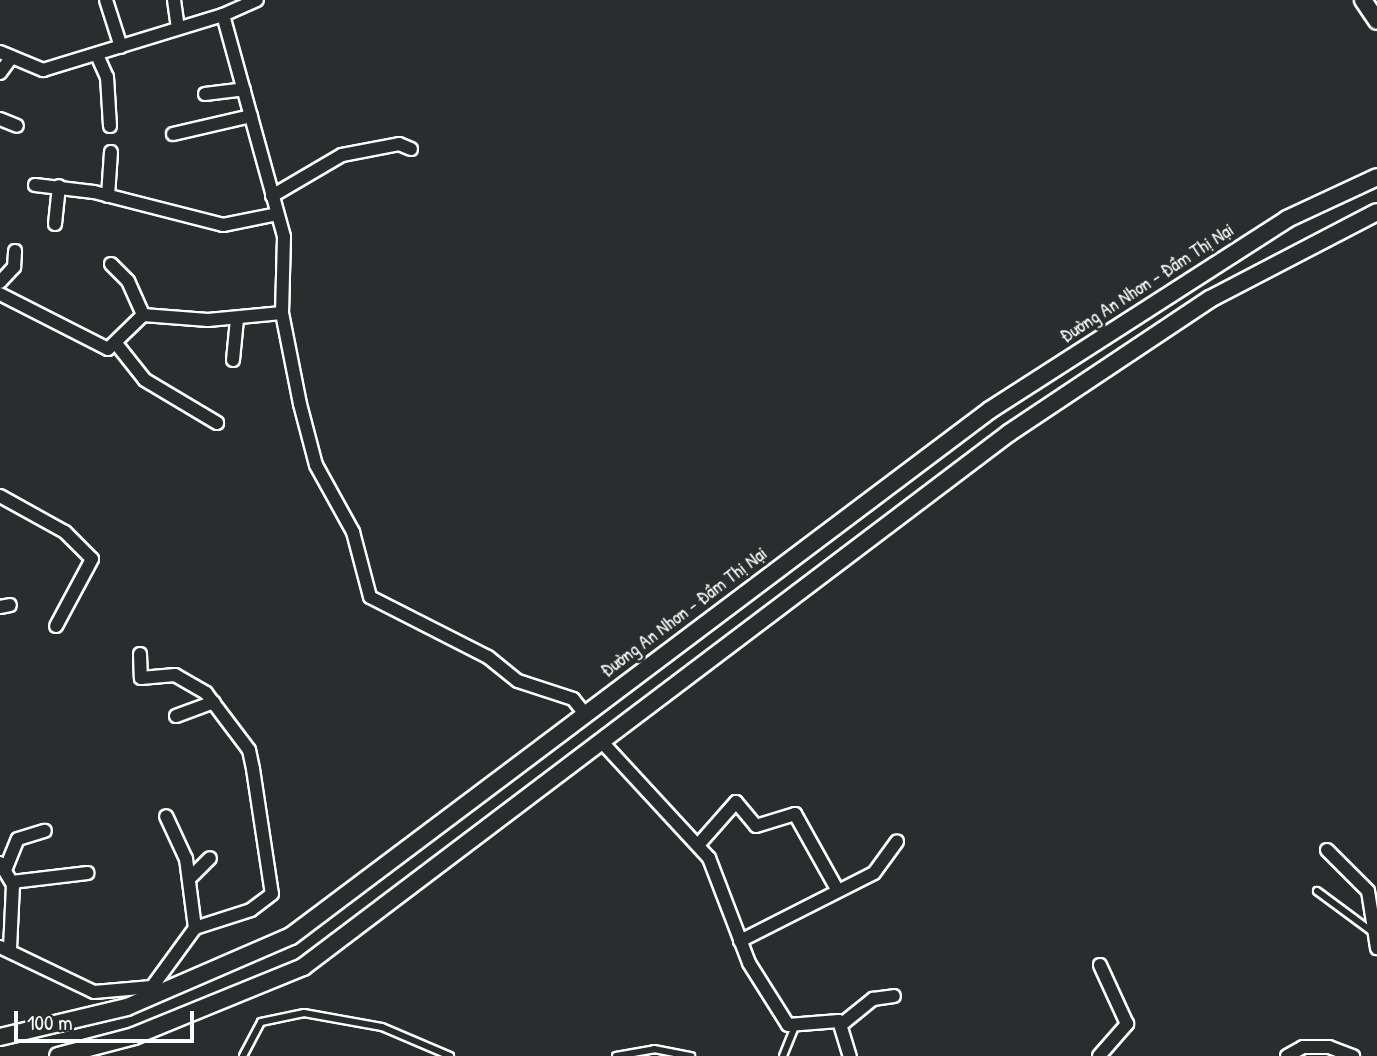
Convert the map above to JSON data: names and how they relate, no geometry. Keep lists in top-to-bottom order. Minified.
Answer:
{"streets":{"main road":["Đường An Nhơn - Đầm Thị Nại"]},"scale_bar":"100 m"}
